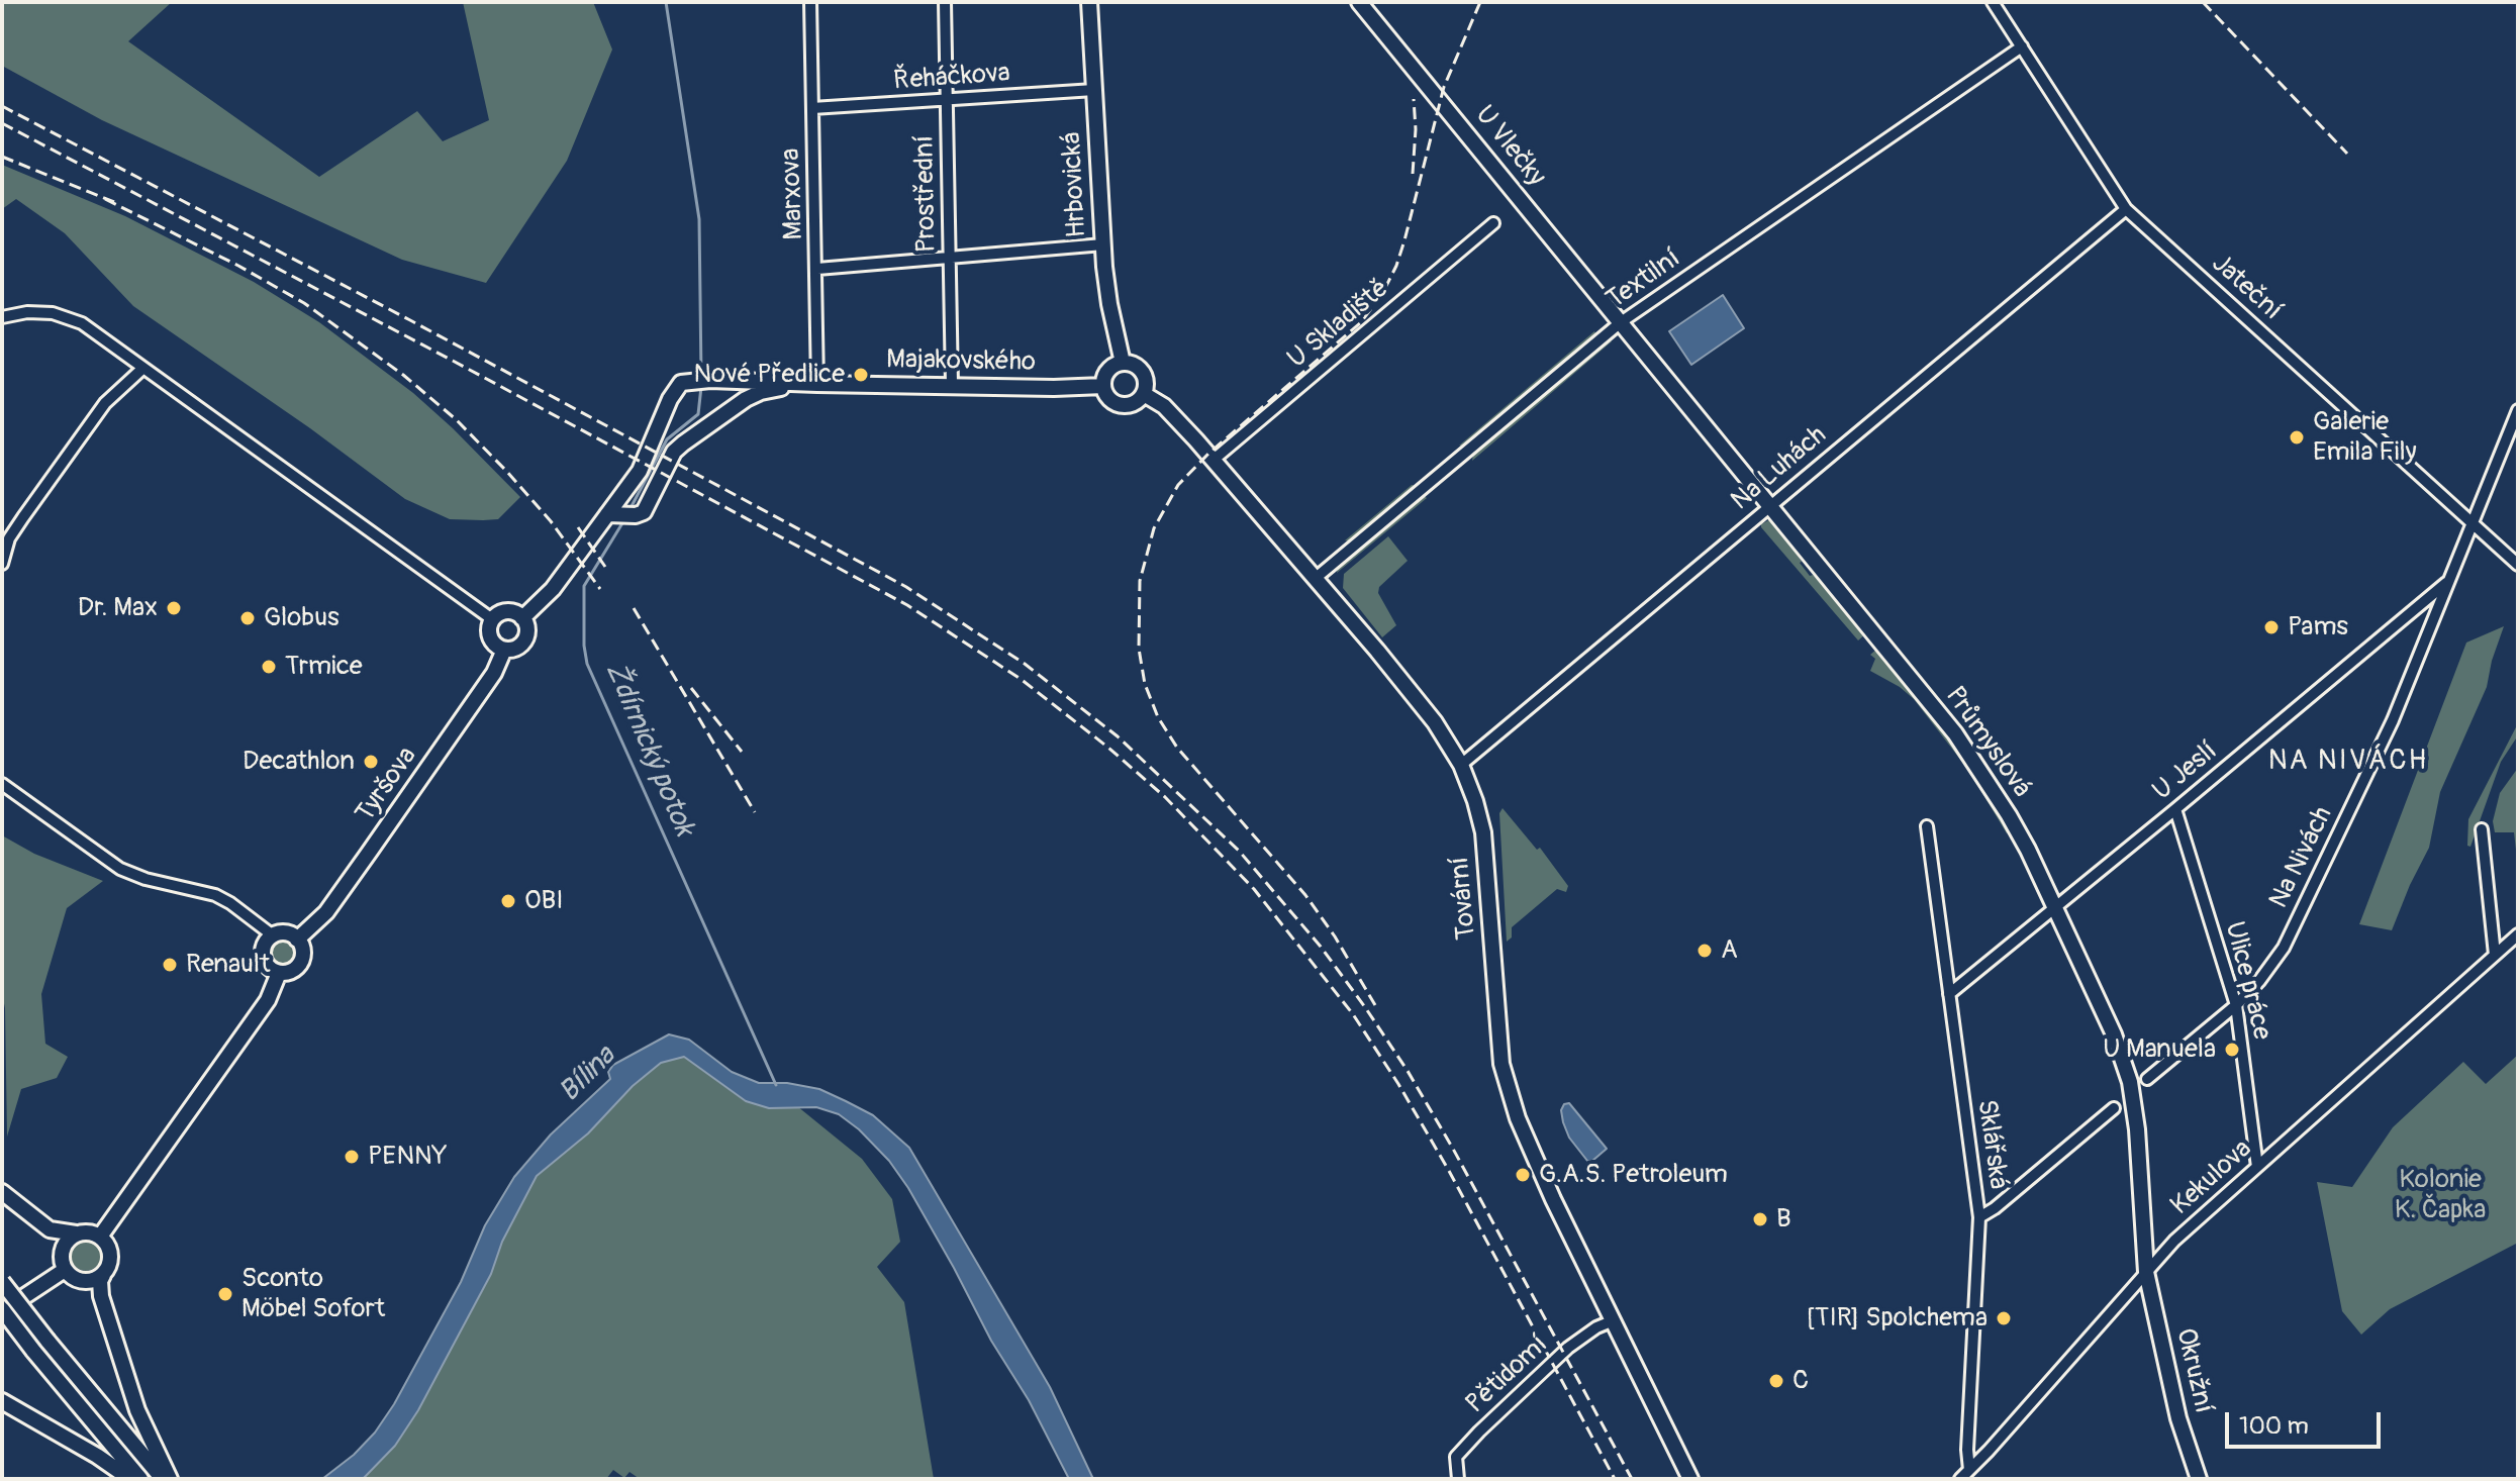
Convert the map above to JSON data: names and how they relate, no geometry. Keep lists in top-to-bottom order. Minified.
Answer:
{"streets":{"main road":["U Vlečky","Hrbovická","Majakovského","Průmyslová","Tyršova","Tovární","Okružní"],"street":["Řeháčkova","Marxova","Prostřední","Textilní","Jateční","U Skladiště","Na Luhách","U Jeslí","Na Nivách","Ulice práce","Sklářská","Kekulova","Pětidomí"]},"crossings":[["Řeháčkova","Hrbovická"],["Řeháčkova","Marxova"],["Řeháčkova","Prostřední"],["U Vlečky","Textilní"],["U Vlečky","Průmyslová"],["Hrbovická","Majakovského"],["Hrbovická","Tovární"],["Marxova","Majakovského"],["Prostřední","Majakovského"],["Textilní","Jateční"],["Textilní","Průmyslová"],["Textilní","Tovární"],["Jateční","Na Luhách"],["Jateční","Na Nivách"],["U Skladiště","Tovární"],["Majakovského","Tyršova"],["Majakovského","Tovární"],["Na Luhách","Průmyslová"],["Na Luhách","Tovární"],["Průmyslová","U Jeslí"],["Průmyslová","Kekulova"],["Průmyslová","Okružní"],["U Jeslí","Na Nivách"],["U Jeslí","Ulice práce"],["U Jeslí","Sklářská"],["Na Nivách","Ulice práce"],["Tovární","Pětidomí"],["Ulice práce","Kekulova"],["Sklářská","Kekulova"],["Kekulova","Okružní"]],"districts":["NA NIVÁCH"],"water":["Ždírnický potok","Bílina"],"parks":["Kolonie K. Čapka"],"places":["Nové Předlice","Galerie Emila Fily","Dr. Max","Globus","Pams","Trmice","Decathlon","OBI","A","Renault","U Manuela","PENNY","G.A.S. Petroleum","B","Sconto Möbel Sofort","[TIR] Spolchema","C"],"scale_bar":"100 m"}
